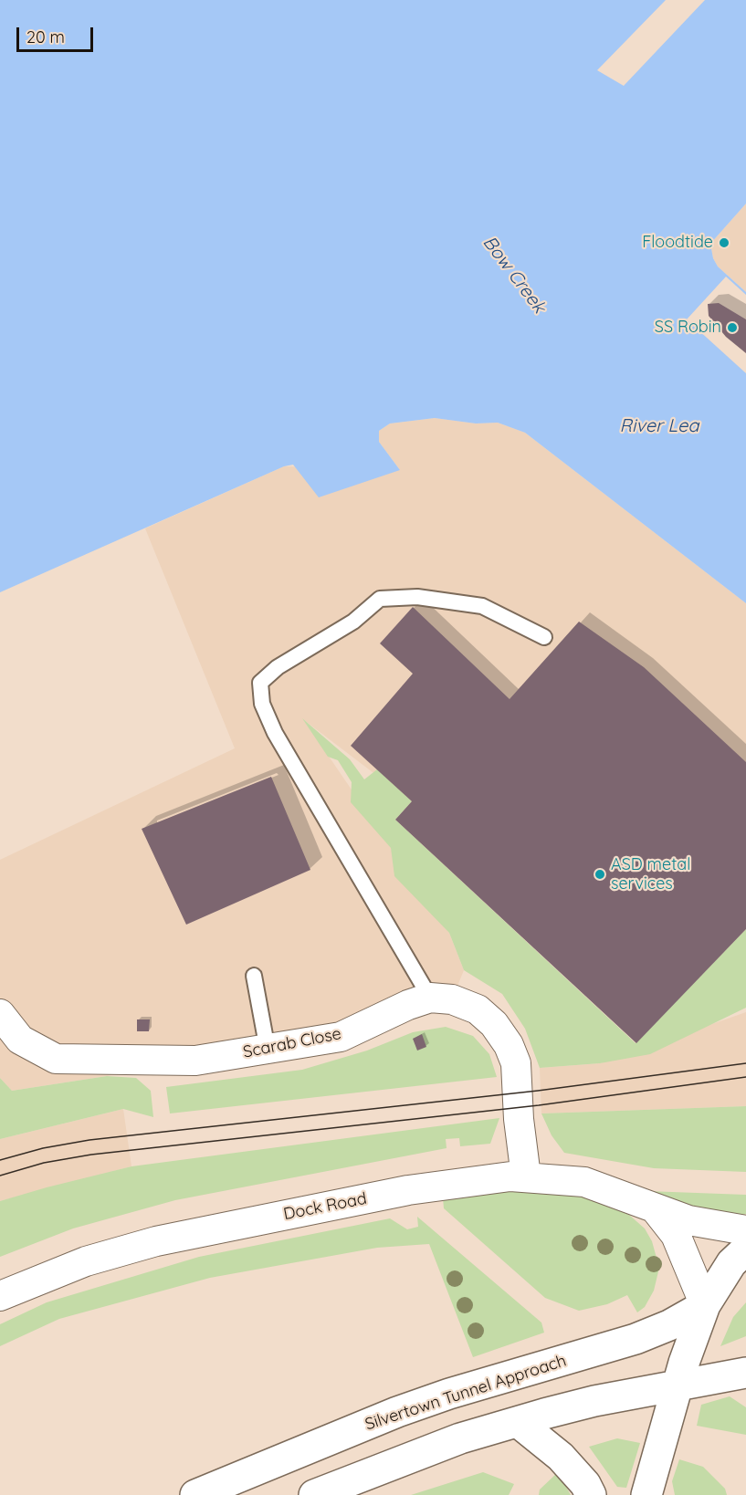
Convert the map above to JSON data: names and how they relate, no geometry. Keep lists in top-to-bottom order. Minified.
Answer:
{"streets":{"highway":["Silvertown Tunnel Approach"],"street":["Scarab Close","Dock Road"]},"crossings":[["Scarab Close","Dock Road"],["Dock Road","Silvertown Tunnel Approach"]],"water":["Bow Creek","River Lea"],"places":["Floodtide","SS Robin","ASD metal services"],"scale_bar":"20 m"}
